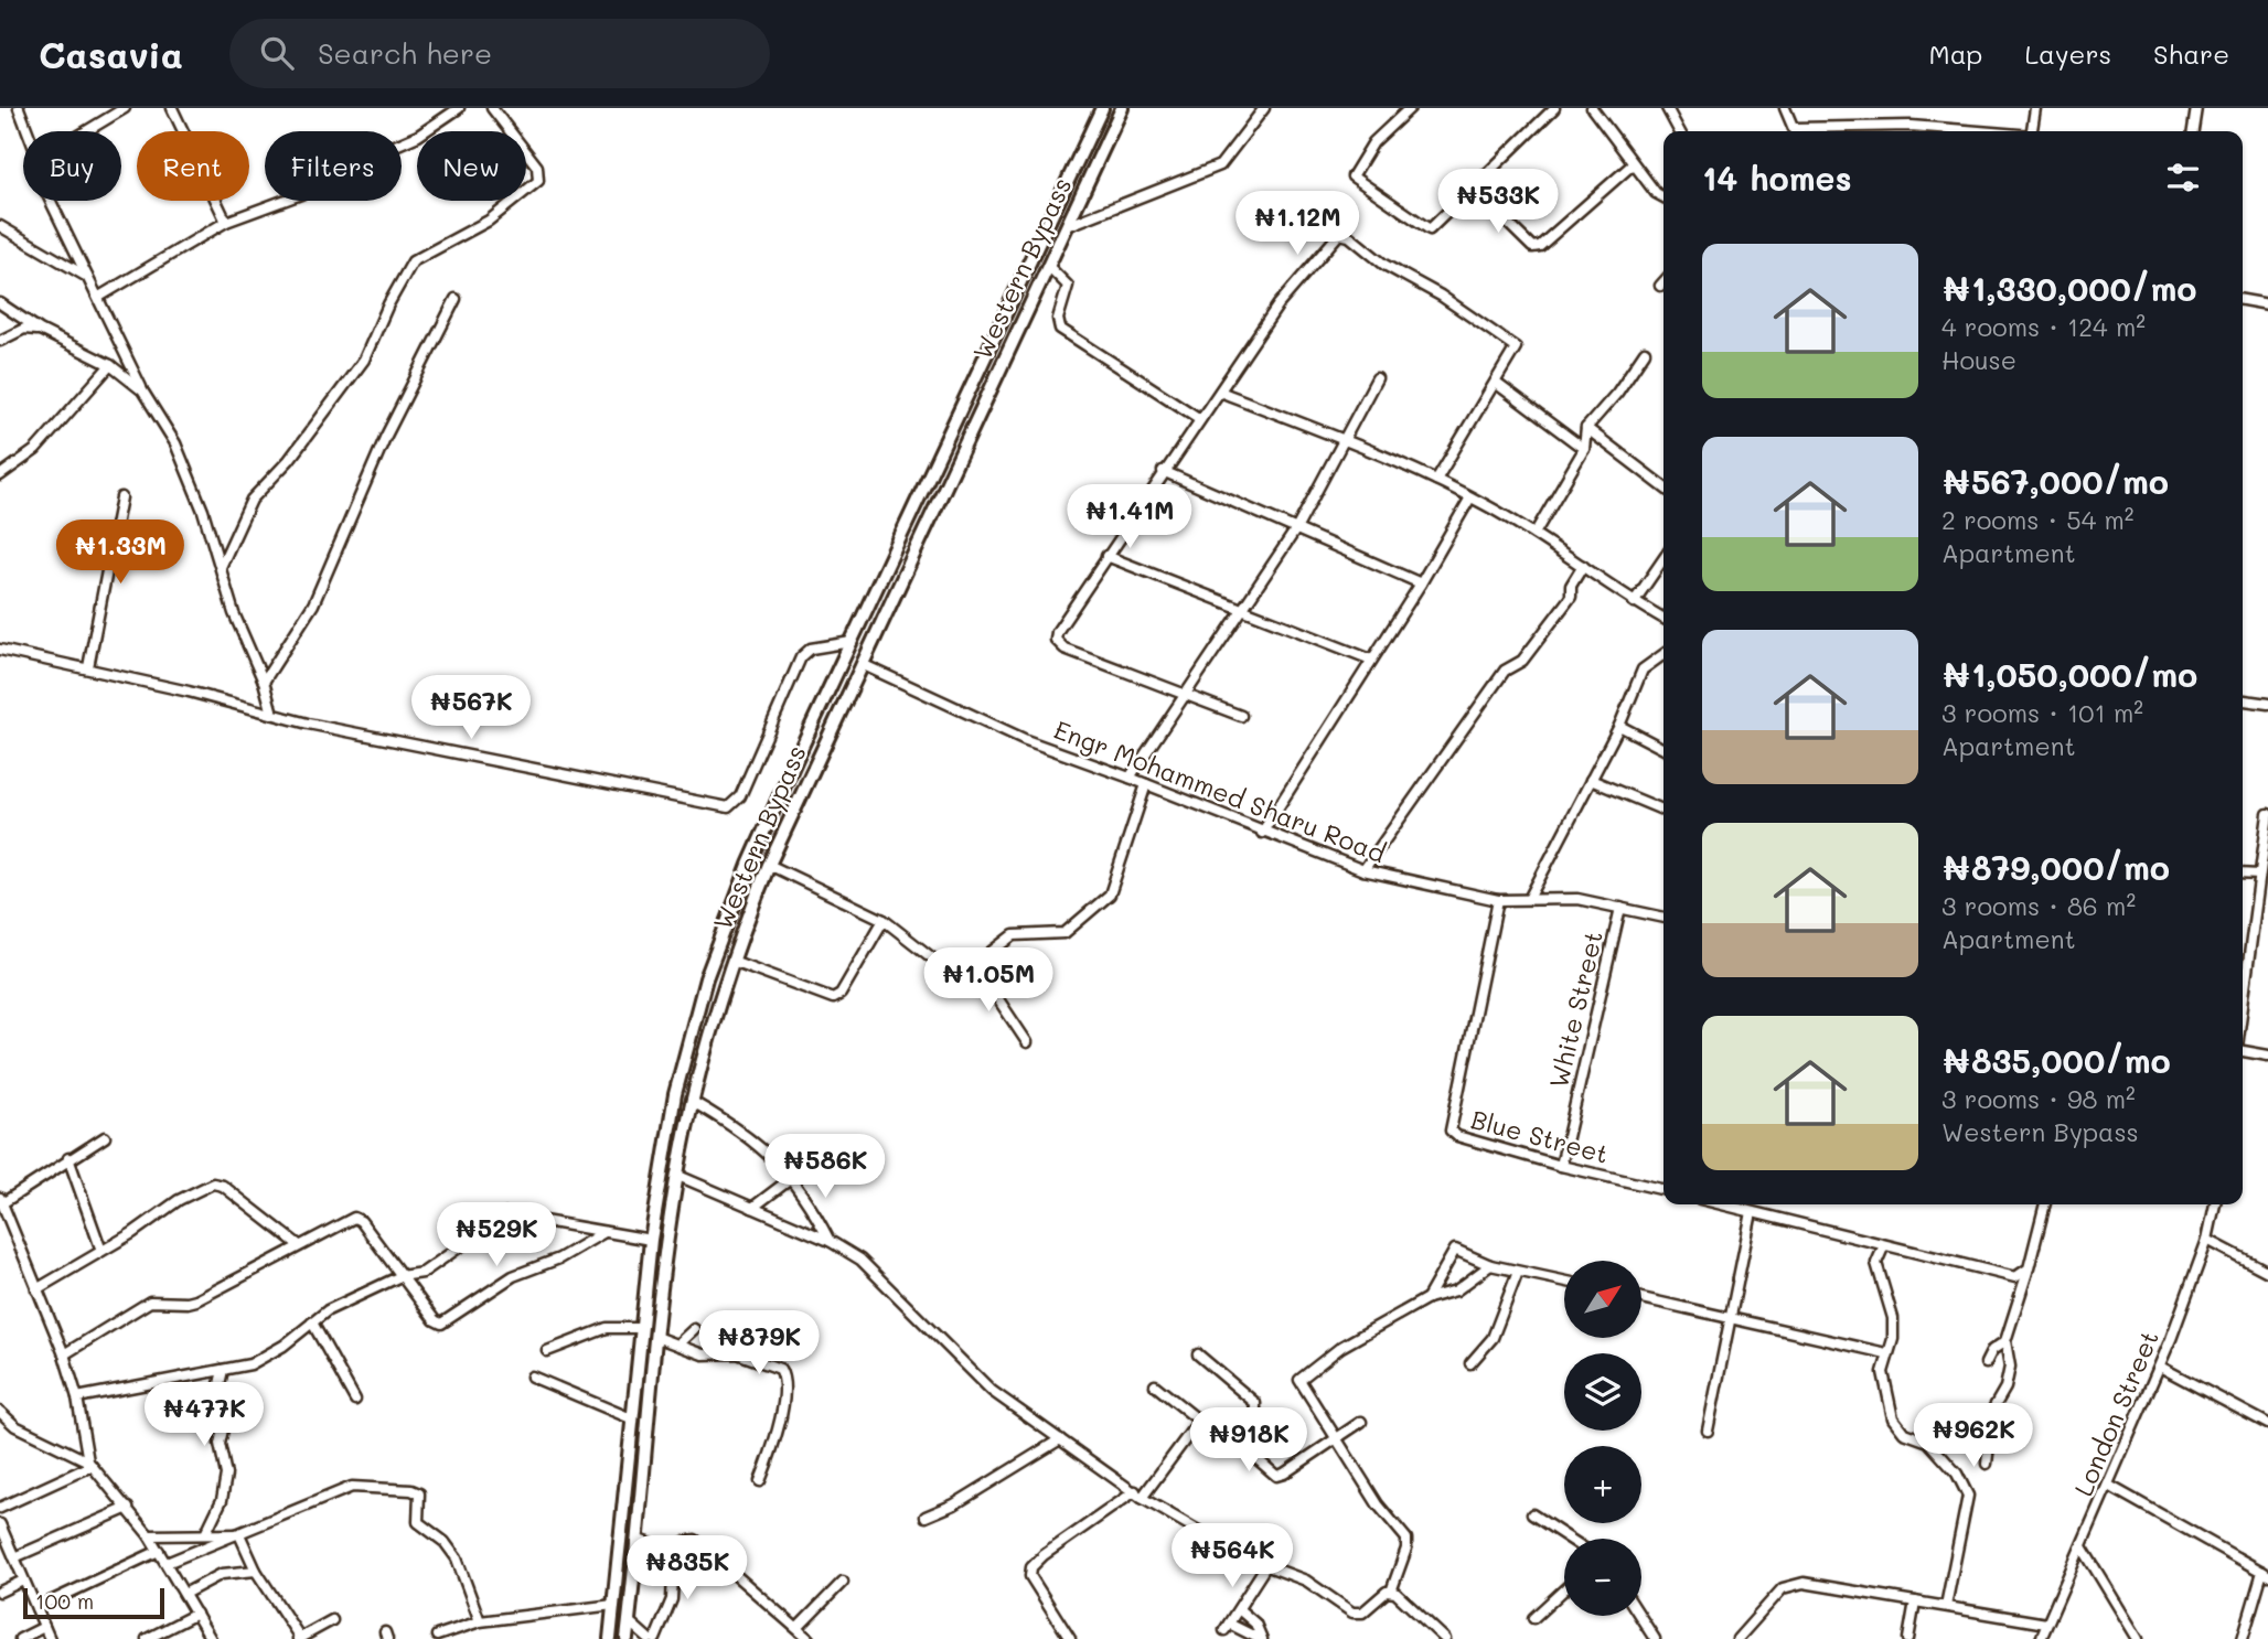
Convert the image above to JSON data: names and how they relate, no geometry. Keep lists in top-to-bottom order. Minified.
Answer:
{"streets":{"main road":["Western Bypass"],"street":["Engr Mohammed Sharu Road","White Street","Blue Street","London Street"]},"crossings":[["Western Bypass","Engr Mohammed Sharu Road"],["Engr Mohammed Sharu Road","White Street"],["Engr Mohammed Sharu Road","Blue Street"],["White Street","Blue Street"]],"scale_bar":"100 m","north":"top right","page":{"header":"Casavia","search":"Search here","nav":["Map","Layers","Share"],"chip":["Buy","Rent","Filters","New"],"heading":"14 homes","price":["₦533K","₦1.12M","₦1.41M","₦1.33M","₦567K","₦1.05M","₦586K","₦529K","₦879K","₦477K","₦962K","₦918K","₦564K","₦835K"],"list":[{"name":"₦1,330,000/mo","note":"4 rooms · 124 m² · House"},{"name":"₦567,000/mo","note":"2 rooms · 54 m² · Apartment"},{"name":"₦1,050,000/mo","note":"3 rooms · 101 m² · Apartment"},{"name":"₦879,000/mo","note":"3 rooms · 86 m² · Apartment"},{"name":"₦835,000/mo","note":"3 rooms · 98 m² · Western Bypass"}],"map_buttons":["+","−"],"scale":"100 m"}}
